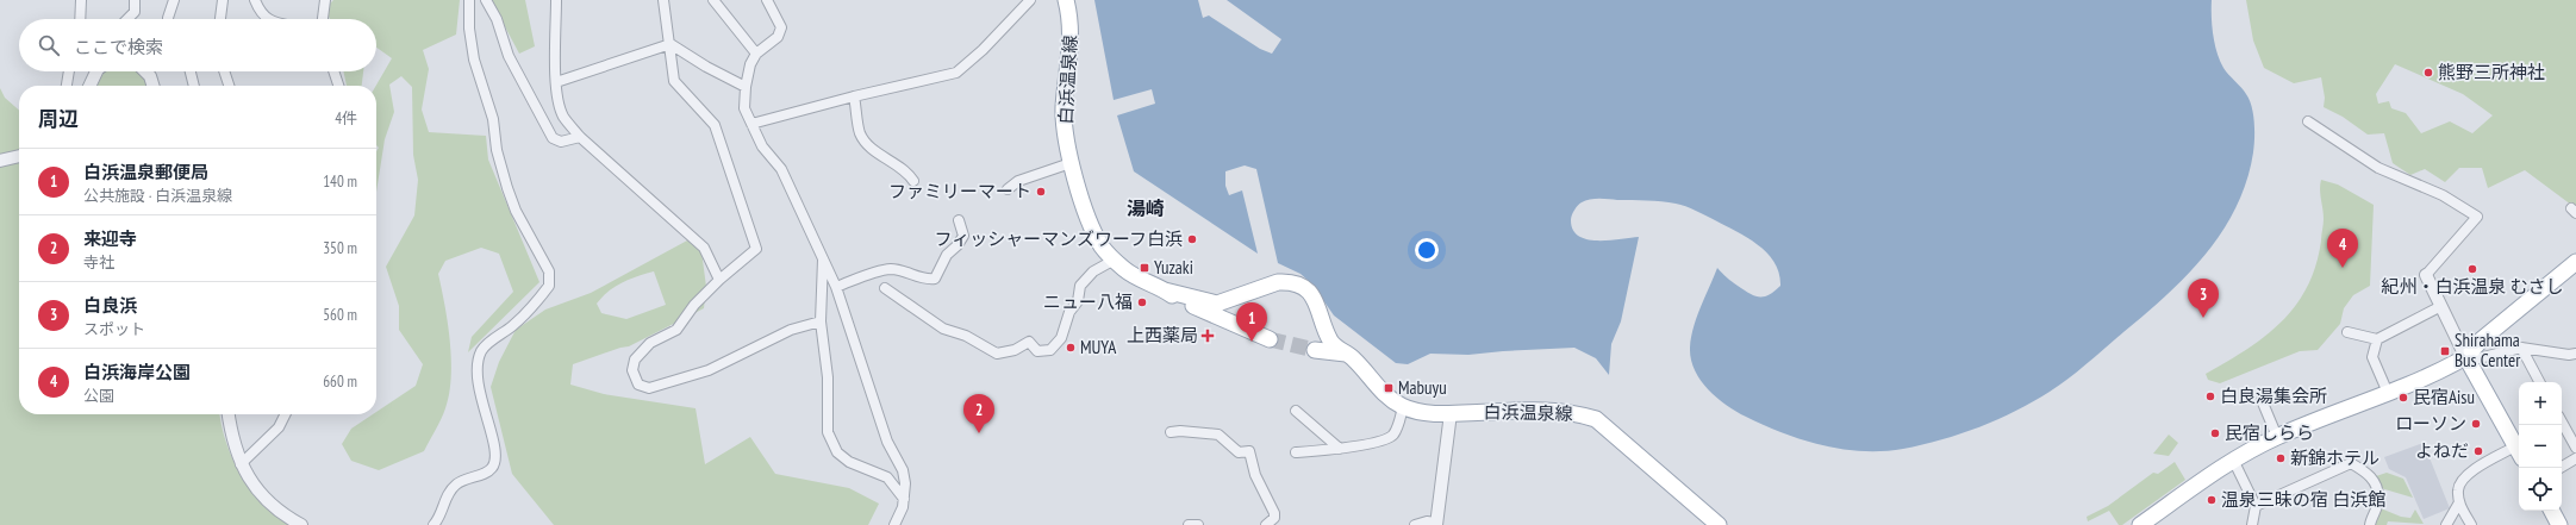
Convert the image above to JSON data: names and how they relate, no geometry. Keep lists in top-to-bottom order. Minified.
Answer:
{"streets":{"main road":["白浜温泉線"]},"districts":["湯崎"],"places":{"other":["熊野三所神社","ファミリーマート","フィッシャーマンズワーフ白浜","紀州・白浜温泉 むさし","ニュー八福","MUYA","白良湯集会所","民宿Aisu","ローソン","民宿しらら","よねだ","新錦ホテル","温泉三昧の宿 白浜館"],"transit":["Yuzaki","Shirahama Bus Center","Mabuyu"],"health":["上西薬局"]},"page":{"search":"ここで検索","heading":["周辺","4件"],"list":[{"mark":"1","name":"白浜温泉郵便局","note":"公共施設 · 白浜温泉線","value":"140 m"},{"mark":"2","name":"来迎寺","note":"寺社","value":"350 m"},{"mark":"3","name":"白良浜","note":"スポット","value":"560 m"},{"mark":"4","name":"白浜海岸公園","note":"公園","value":"660 m"}],"pins":["4","3","1","2"],"map_buttons":["+","−"]}}
